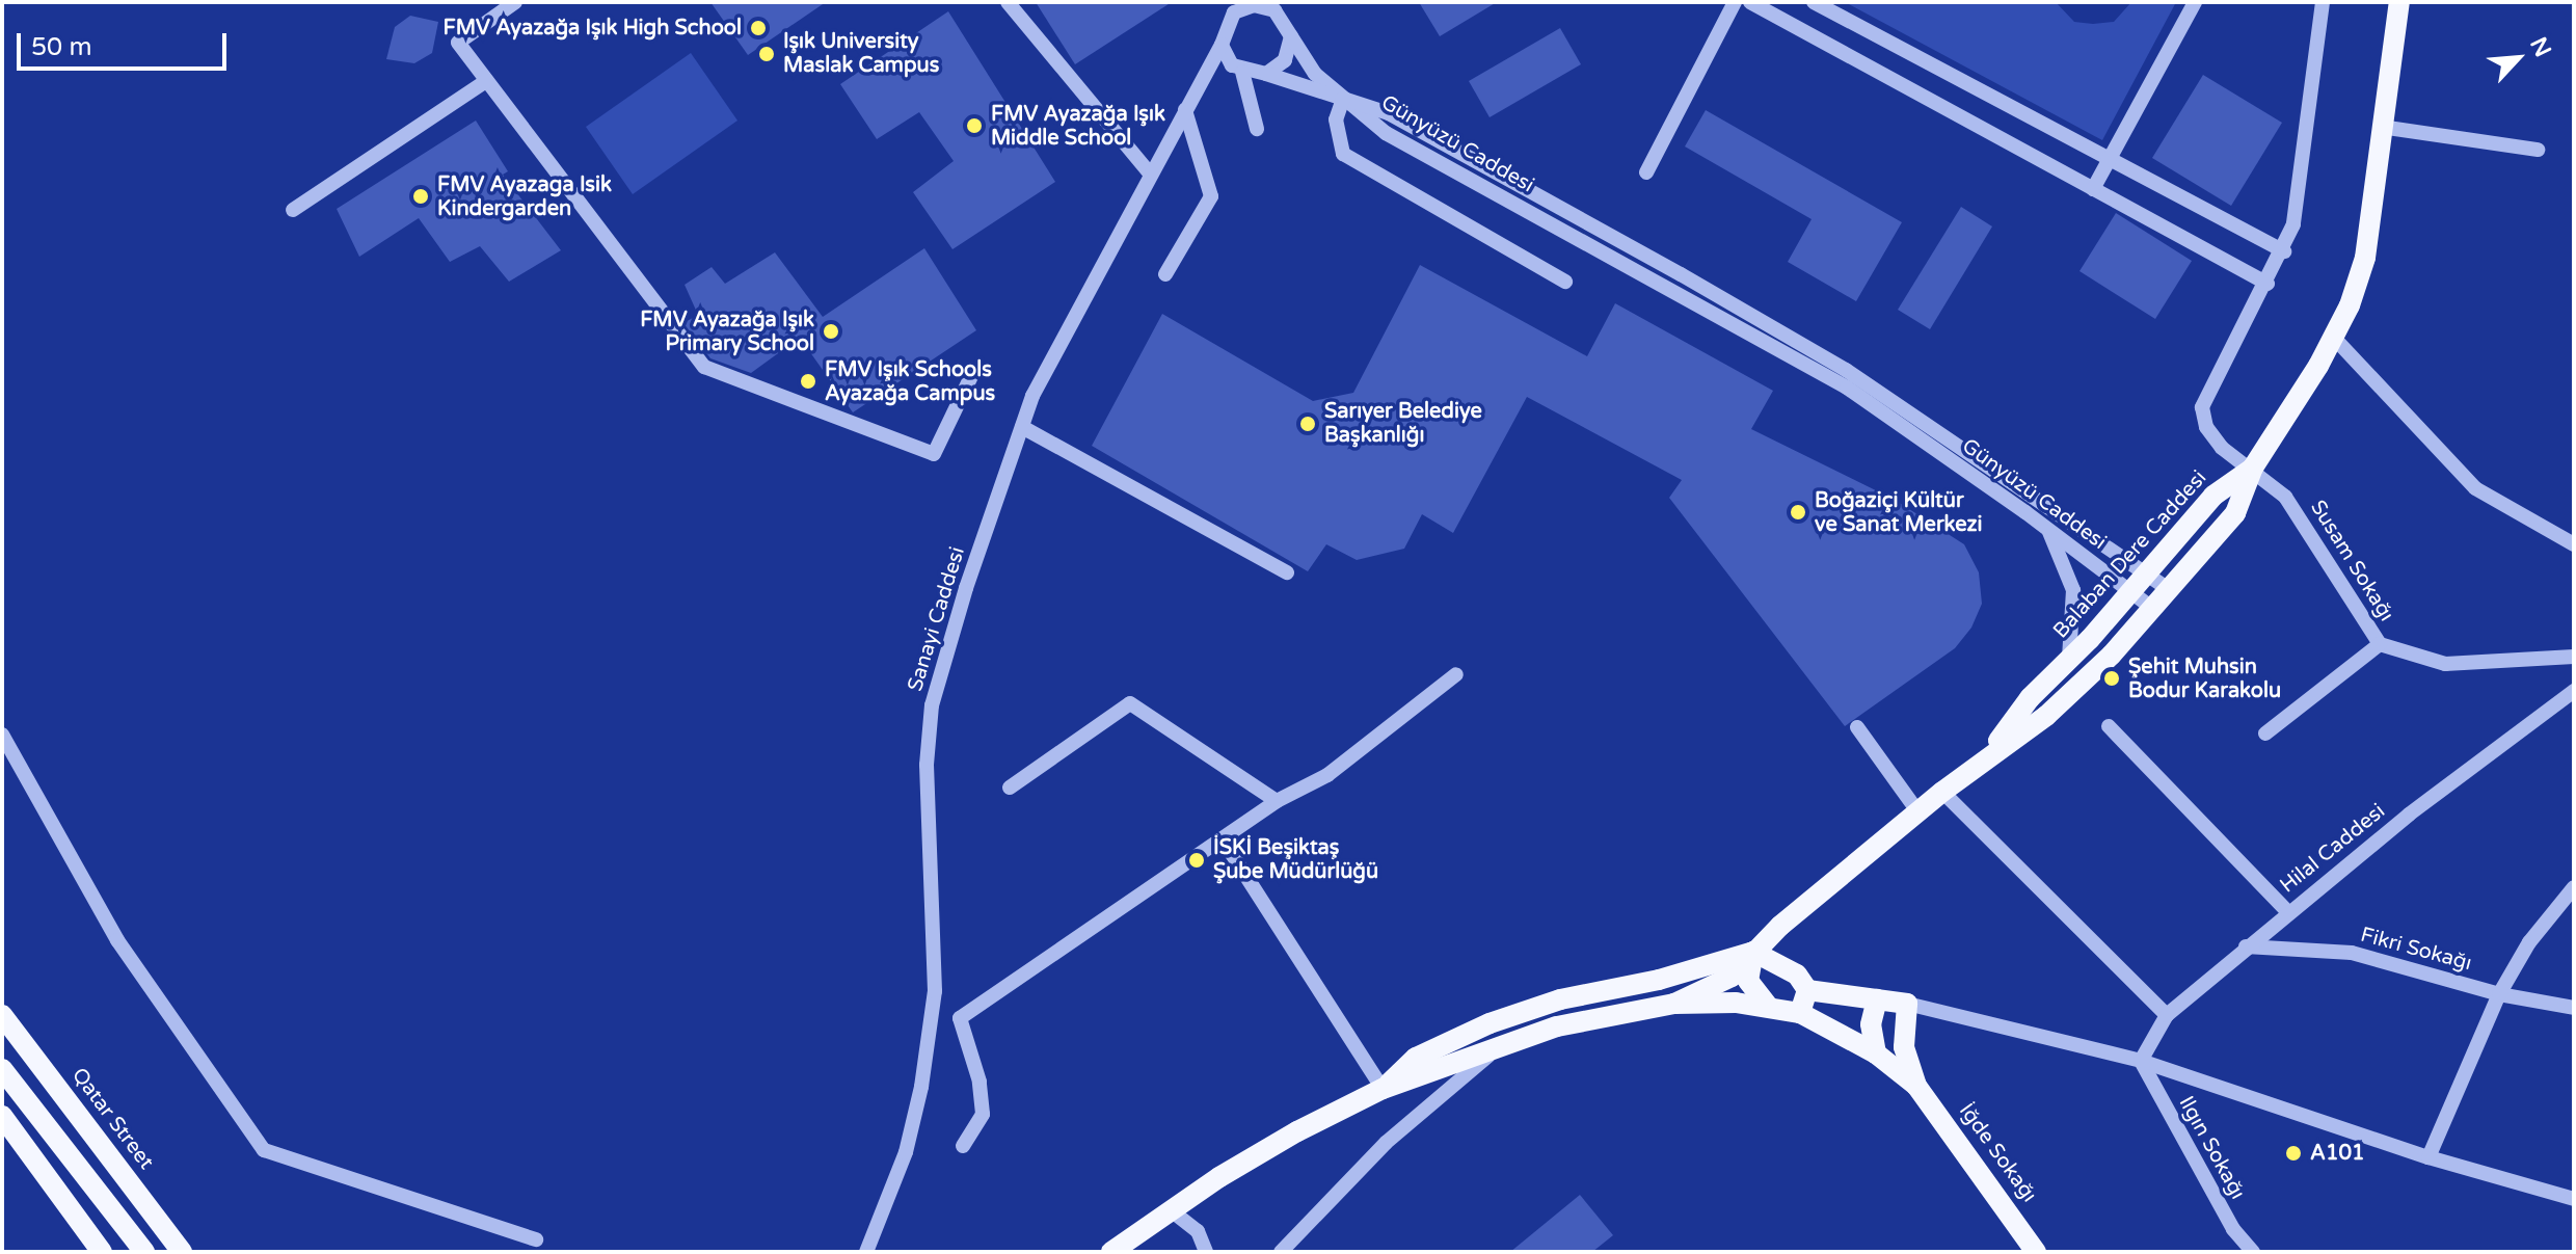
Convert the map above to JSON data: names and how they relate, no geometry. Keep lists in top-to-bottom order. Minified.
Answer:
{"streets":{"main road":["Balaban Dere Caddesi","Qatar Street","İğde Sokağı"],"street":["Günyüzü Caddesi","Susam Sokağı","Sanayi Caddesi","Hilal Caddesi","Fikri Sokağı","Ilgın Sokağı"]},"crossings":[["Günyüzü Caddesi","Balaban Dere Caddesi"],["Balaban Dere Caddesi","Susam Sokağı"],["Hilal Caddesi","Fikri Sokağı"],["Hilal Caddesi","Ilgın Sokağı"]],"places":["FMV Ayazağa Işık High School","Işık University Maslak Campus","FMV Ayazağa Işık Middle School","FMV Ayazaga Isik Kindergarden","FMV Ayazağa Işık Primary School","FMV Işık Schools Ayazağa Campus","Sarıyer Belediye Başkanlığı","Boğaziçi Kültür ve Sanat Merkezi","Şehit Muhsin Bodur Karakolu","İSKİ Beşiktaş Şube Müdürlüğü","A101"],"scale_bar":"50 m","north":"top right"}
